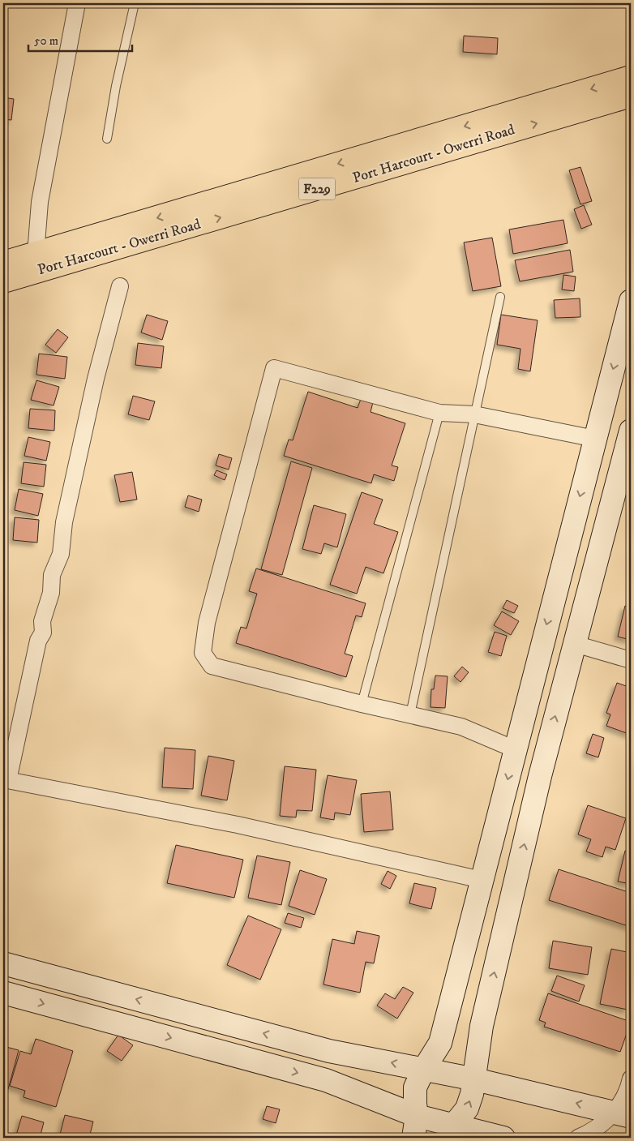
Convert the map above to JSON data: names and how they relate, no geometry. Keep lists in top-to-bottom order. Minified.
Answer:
{"streets":{"main road":["Port Harcourt - Owerri Road","F229"]},"scale_bar":"50 m"}
